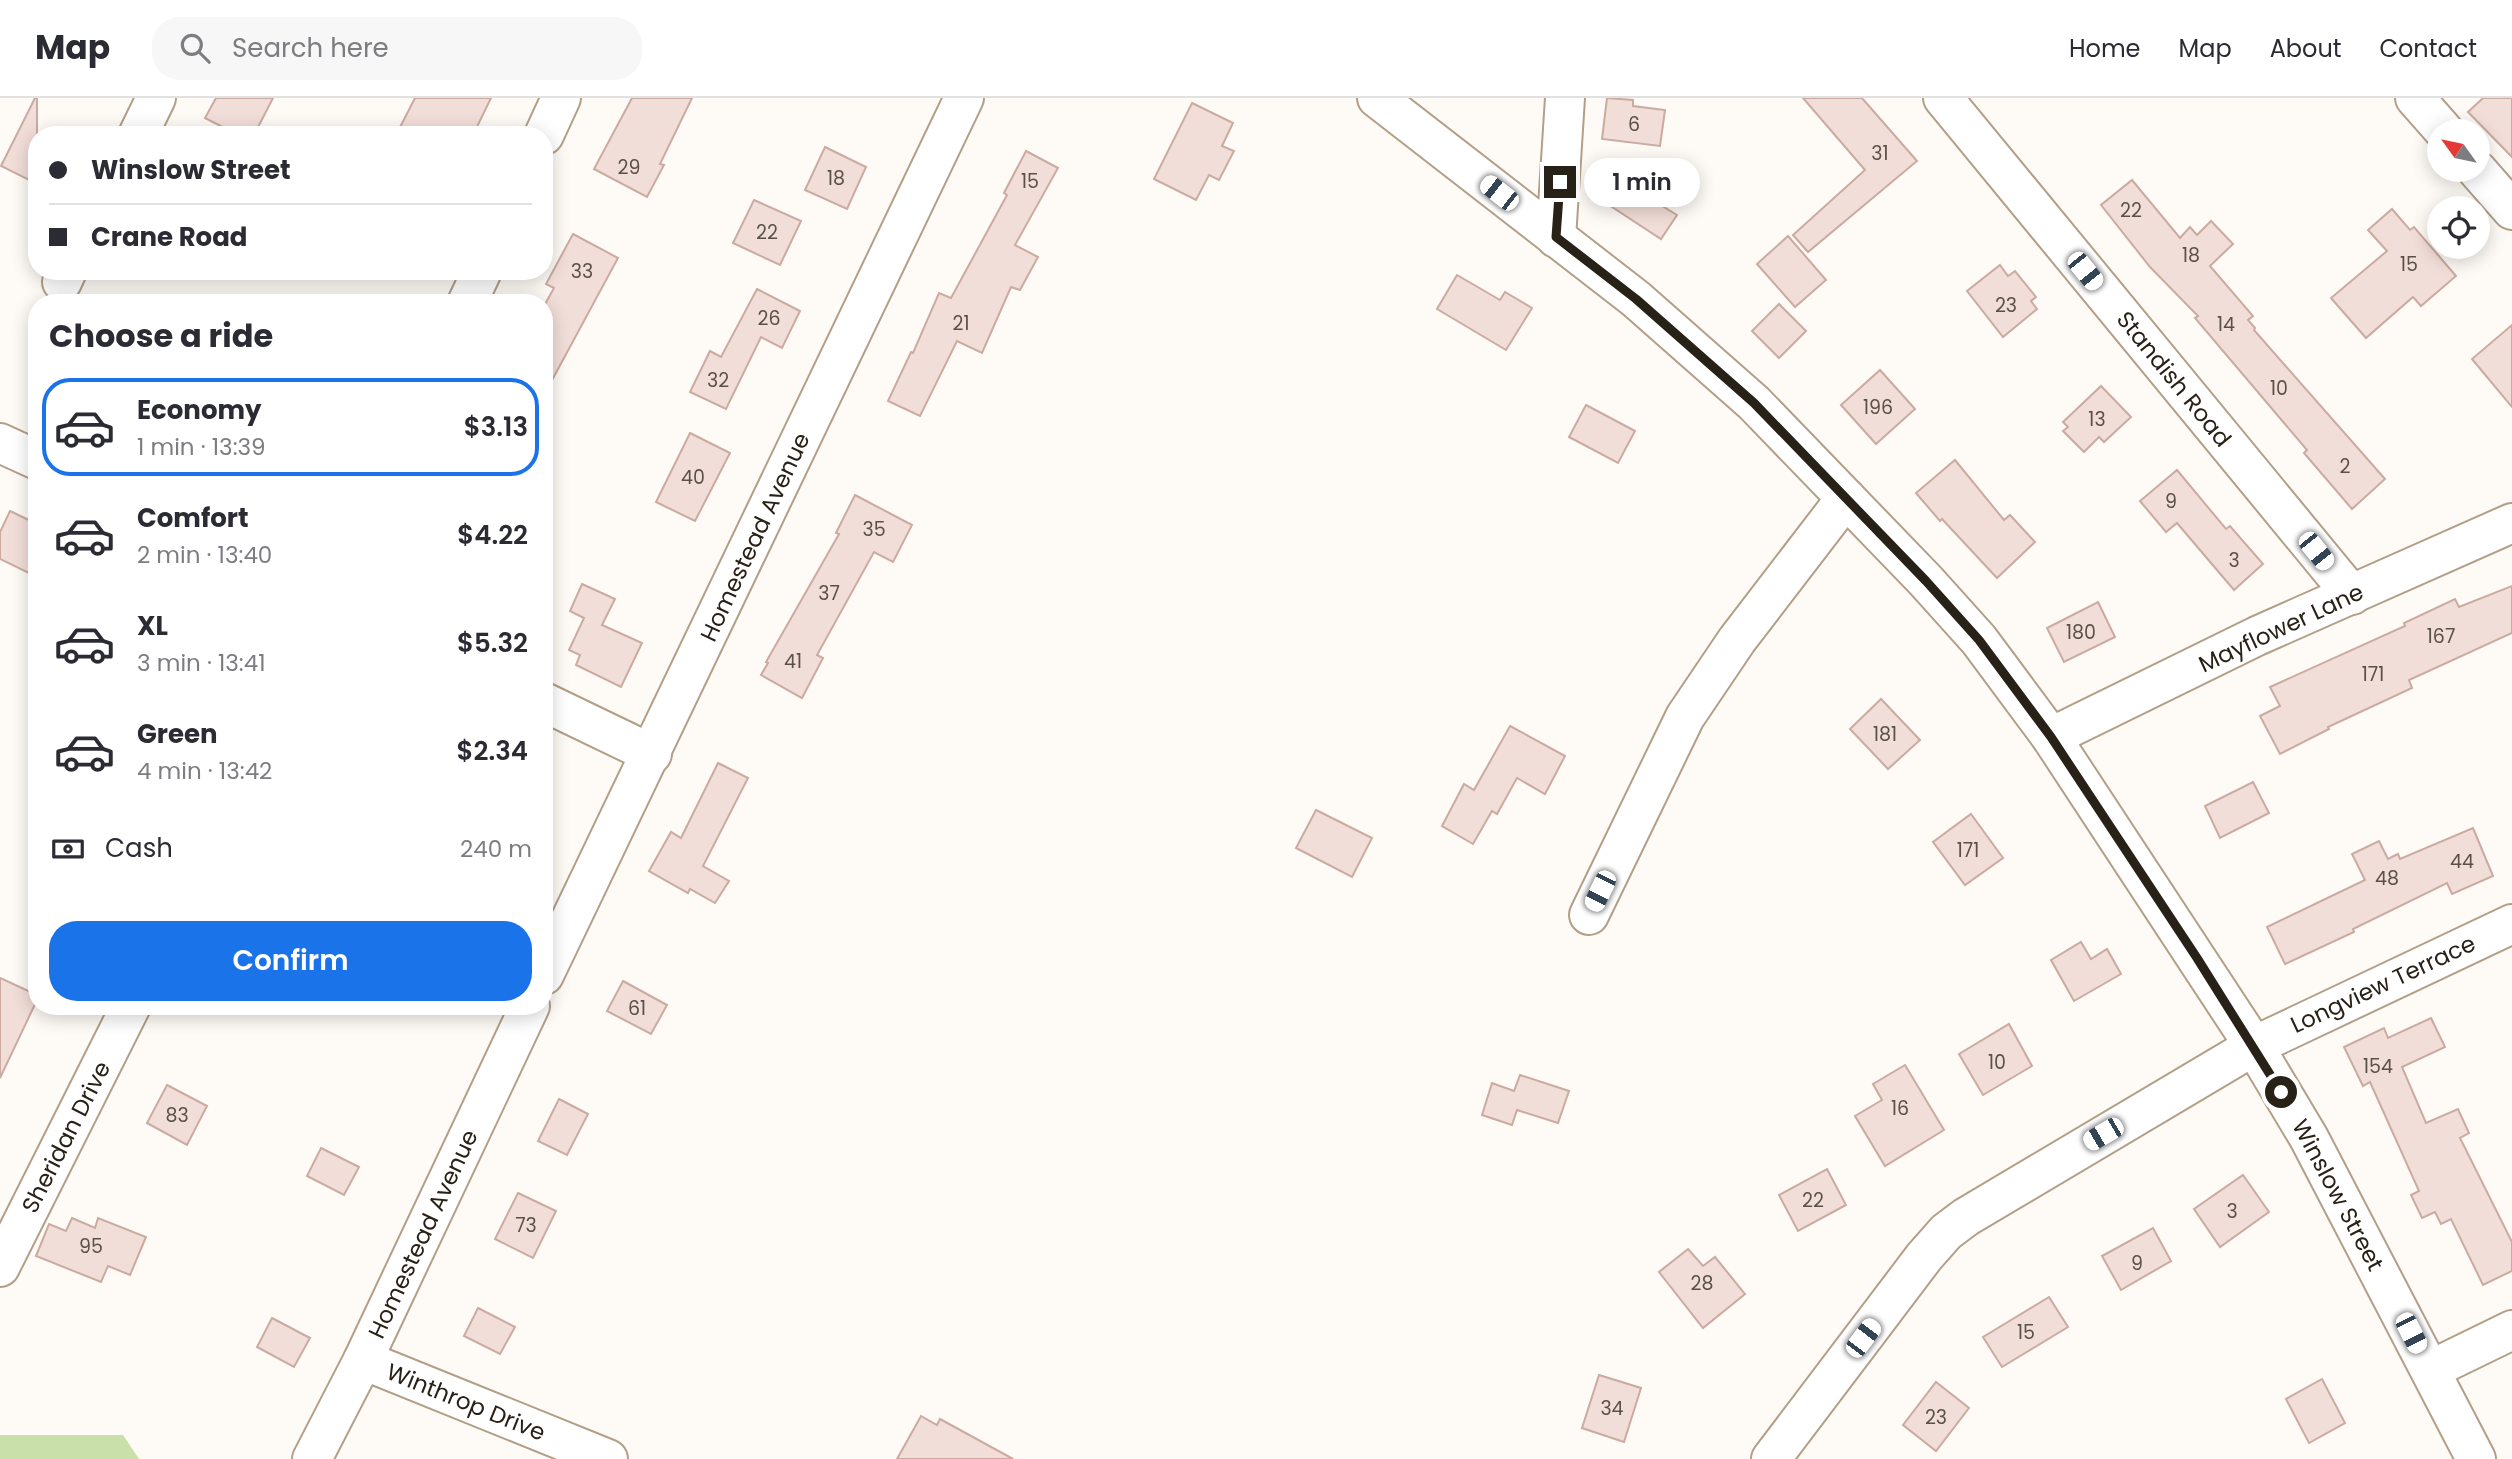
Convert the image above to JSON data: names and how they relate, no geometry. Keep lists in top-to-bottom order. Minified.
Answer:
{"streets":{"street":["Standish Road","Homestead Avenue","Mayflower Lane","Longview Terrace","Sheridan Drive","Winslow Street","Winthrop Drive"]},"crossings":[["Standish Road","Mayflower Lane"],["Homestead Avenue","Winthrop Drive"],["Mayflower Lane","Winslow Street"],["Longview Terrace","Winslow Street"]],"house_numbers":["6","31","29","18","15","22","22","18","15","33","23","26","21","14","32","10","196","13","2","40","9","35","3","37","180","167","41","171","181","171","44","48","61","10","154","16","83","22","3","73","95","9","28","15","34","23"],"north":"top left","page":{"header":"Map","search":"Search here","nav":["Home","Map","About","Contact"],"banner":["Winslow Street","Crane Road"],"bubble":"1 min","heading":"Choose a ride","list":[{"name":"Economy","note":"1 min · 13:39","value":"$3.13"},{"name":"Comfort","note":"2 min · 13:40","value":"$4.22"},{"name":"XL","note":"3 min · 13:41","value":"$5.32"},{"name":"Green","note":"4 min · 13:42","value":"$2.34"}],"pay":["Cash","240 m"],"buttons":"Confirm"}}
